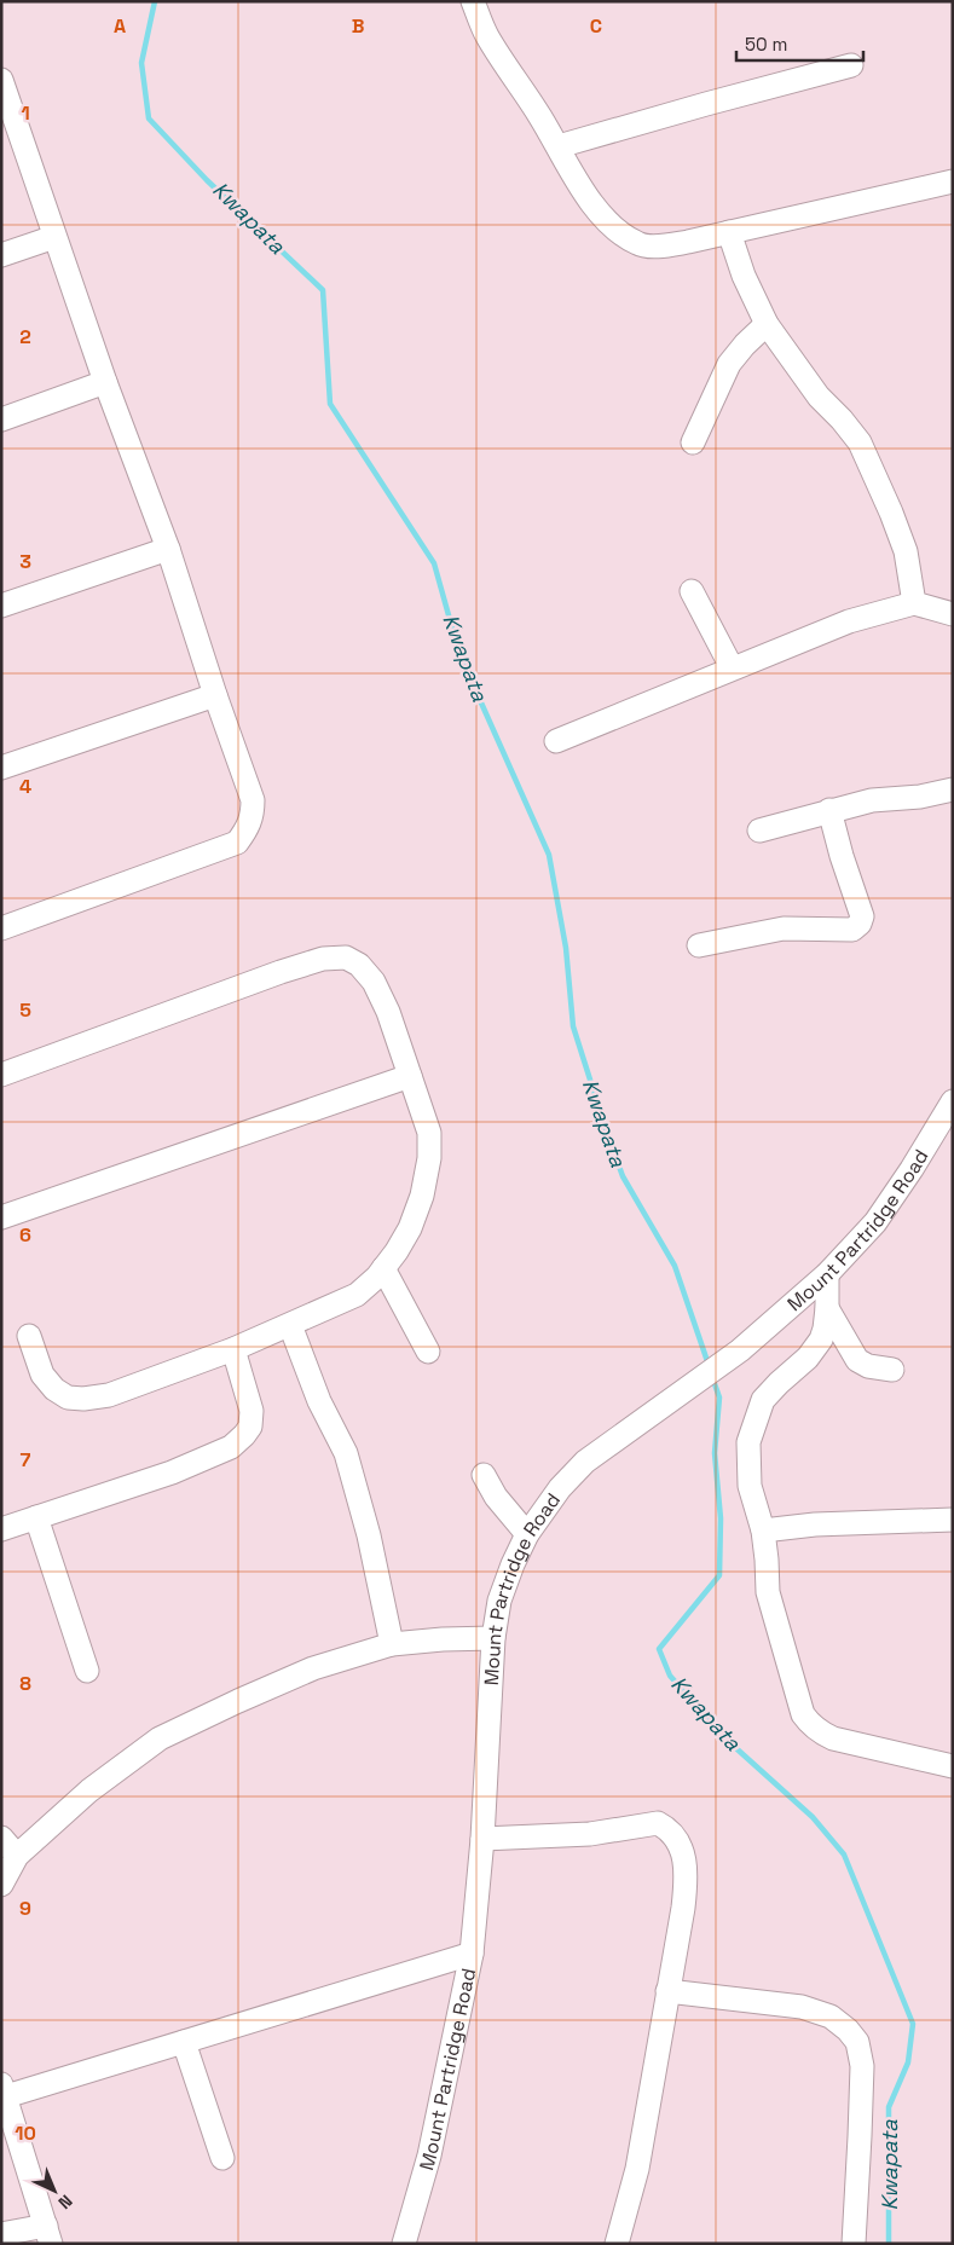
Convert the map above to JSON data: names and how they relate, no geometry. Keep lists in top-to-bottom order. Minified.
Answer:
{"streets":{"street":["Mount Partridge Road"]},"water":["Kwapata"],"scale_bar":"50 m","north":"bottom right","grid":{"columns":["A","B","C"],"rows":["1","2","3","4","5","6","7","8","9","10"]}}
